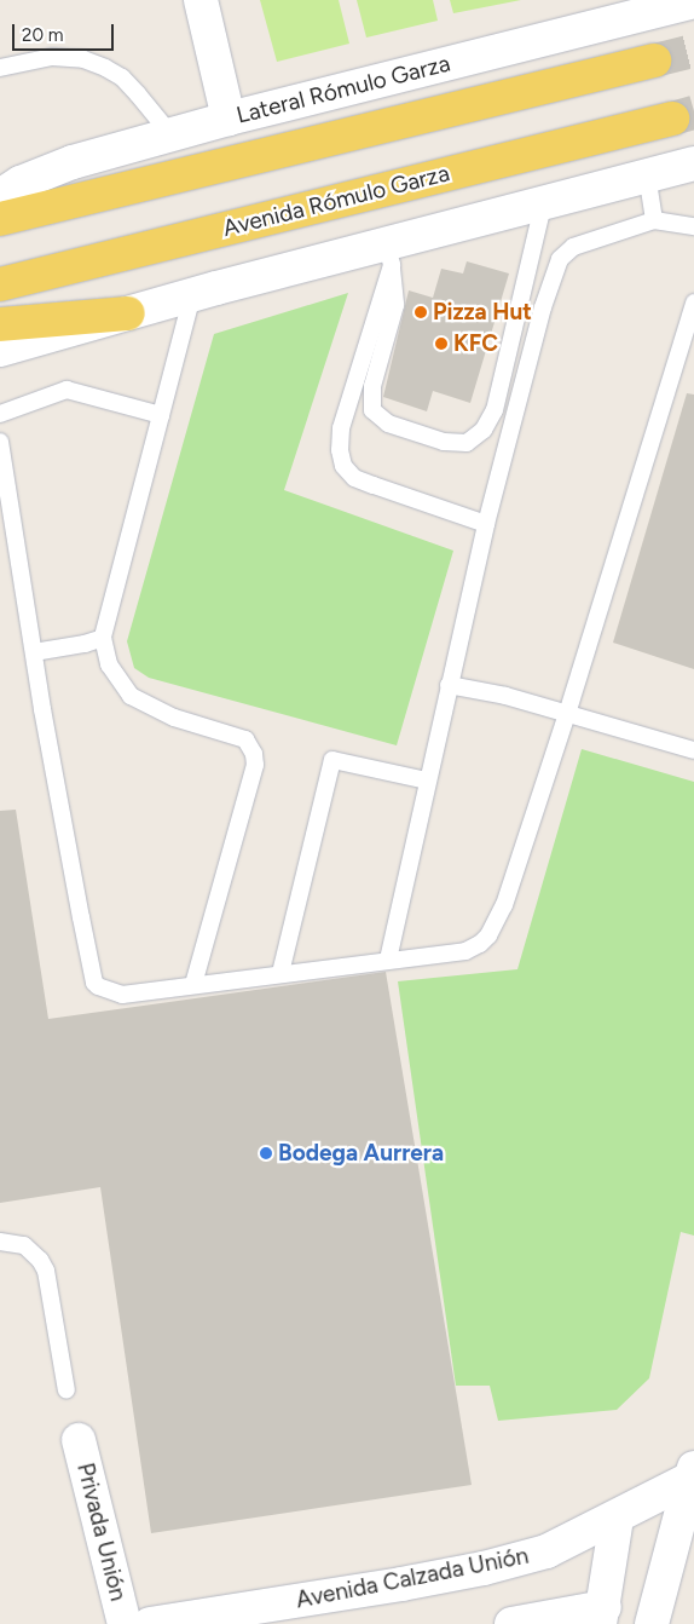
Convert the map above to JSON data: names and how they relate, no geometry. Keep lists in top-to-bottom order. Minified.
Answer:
{"streets":{"main road":["Avenida Rómulo Garza"],"street":["Lateral Rómulo Garza","Privada Unión","Avenida Calzada Unión"]},"places":["Pizza Hut","KFC","Bodega Aurrera"],"scale_bar":"20 m"}
